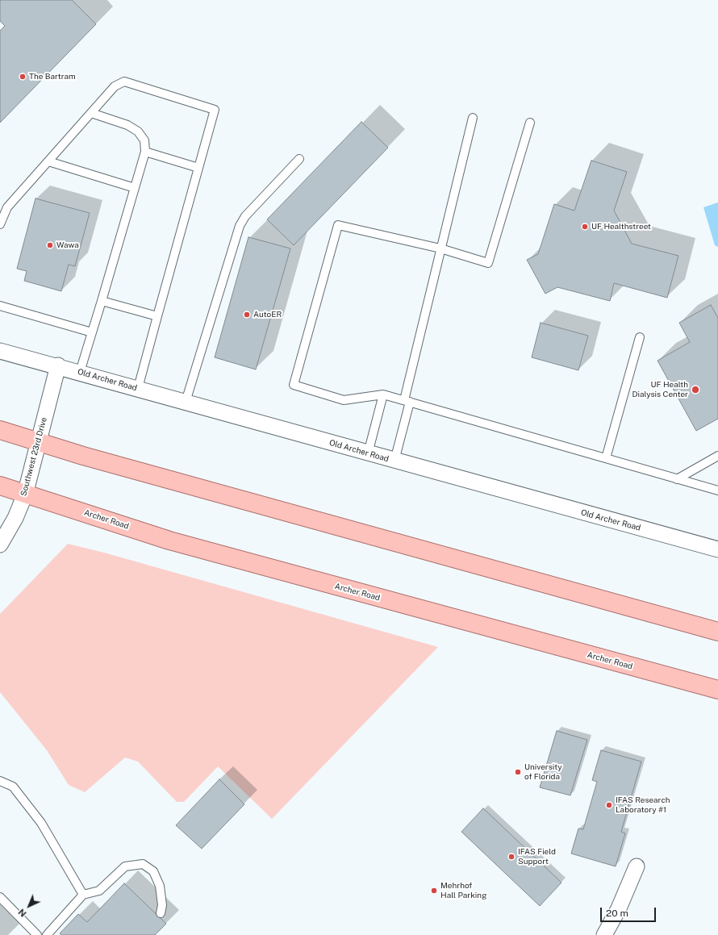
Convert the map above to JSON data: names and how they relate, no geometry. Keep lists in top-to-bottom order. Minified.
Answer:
{"streets":{"main road":["Archer Road"],"street":["Old Archer Road","Southwest 23rd Drive"]},"crossings":[["Old Archer Road","Southwest 23rd Drive"],["Southwest 23rd Drive","Archer Road"]],"places":["The Bartram","UF Healthstreet","Wawa","AutoER","UF Health Dialysis Center","University of Florida","IFAS Research Laboratory #1","IFAS Field Support","Mehrhof Hall Parking"],"scale_bar":"20 m","north":"bottom left"}
